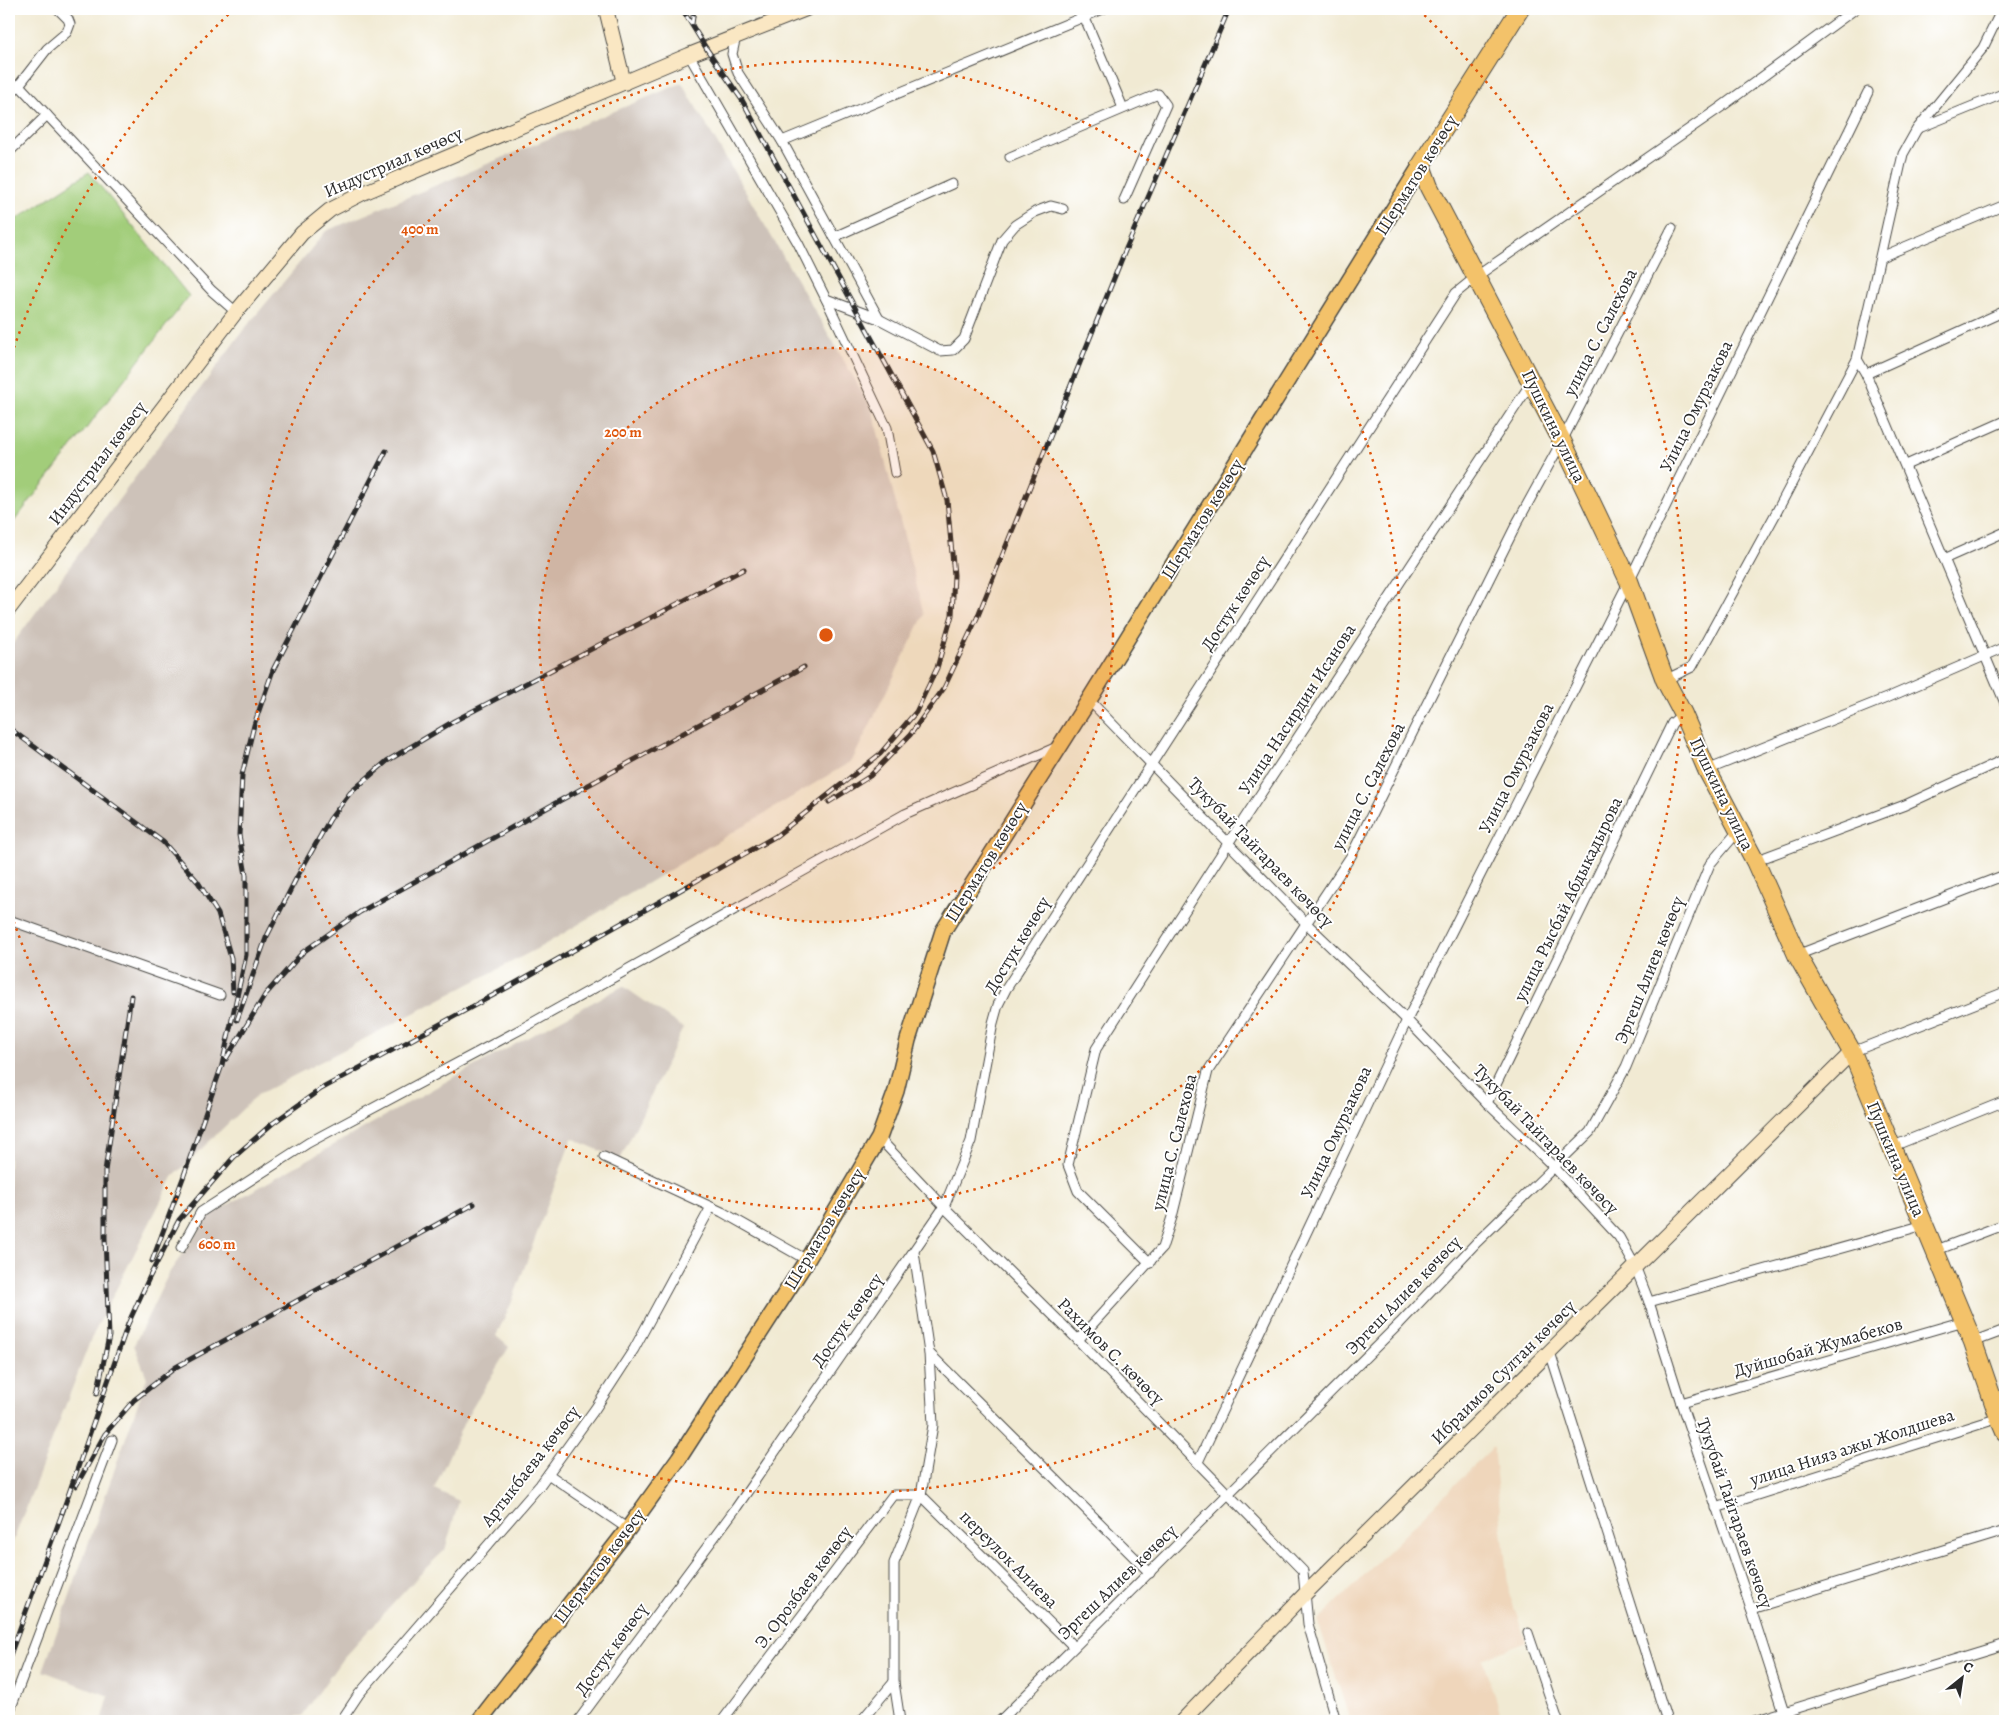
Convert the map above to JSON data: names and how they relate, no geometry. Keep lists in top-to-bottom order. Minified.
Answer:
{"streets":{"highway":["Шерматов көчөсү","Пушкина улица"],"main road":["Индустриал көчөсү","Ибраимов Султан көчөсү"],"street":["улица С. Салехова","Улица Омурзакова","Достук көчөсү","Улица Насирдин Исанова","Тукубай Тайгараев көчөсү","улица Рысбай Абдыкадырова","Эргеш Алиев көчөсү","Дуйшобай Жумабеков","Рахимов С. көчөсү","улица Нияз ажы Жолдшева","Артыкбаева көчөсү","переулок Алиева","Э. Орозбаев көчөсү"]},"crossings":[["Шерматов көчөсү","Пушкина улица"],["Шерматов көчөсү","Тукубай Тайгараев көчөсү"],["Шерматов көчөсү","Рахимов С. көчөсү"],["улица С. Салехова","Пушкина улица"],["улица С. Салехова","Улица Насирдин Исанова"],["улица С. Салехова","Тукубай Тайгараев көчөсү"],["улица С. Салехова","Рахимов С. көчөсү"],["Улица Омурзакова","Пушкина улица"],["Улица Омурзакова","Тукубай Тайгараев көчөсү"],["Улица Омурзакова","Рахимов С. көчөсү"],["Пушкина улица","Достук көчөсү"],["Пушкина улица","Улица Насирдин Исанова"],["Пушкина улица","улица Рысбай Абдыкадырова"],["Пушкина улица","Эргеш Алиев көчөсү"],["Пушкина улица","Дуйшобай Жумабеков"],["Пушкина улица","Ибраимов Султан көчөсү"],["Пушкина улица","улица Нияз ажы Жолдшева"],["Достук көчөсү","Тукубай Тайгараев көчөсү"],["Достук көчөсү","Рахимов С. көчөсү"],["Улица Насирдин Исанова","Тукубай Тайгараев көчөсү"],["Тукубай Тайгараев көчөсү","улица Рысбай Абдыкадырова"],["Тукубай Тайгараев көчөсү","Эргеш Алиев көчөсү"],["Тукубай Тайгараев көчөсү","Дуйшобай Жумабеков"],["Тукубай Тайгараев көчөсү","Ибраимов Султан көчөсү"],["Тукубай Тайгараев көчөсү","улица Нияз ажы Жолдшева"],["Эргеш Алиев көчөсү","Рахимов С. көчөсү"],["Эргеш Алиев көчөсү","переулок Алиева"],["Рахимов С. көчөсү","Ибраимов Султан көчөсү"],["переулок Алиева","Э. Орозбаев көчөсү"]],"north":"top right","rings":["400 m","200 m","600 m"]}
